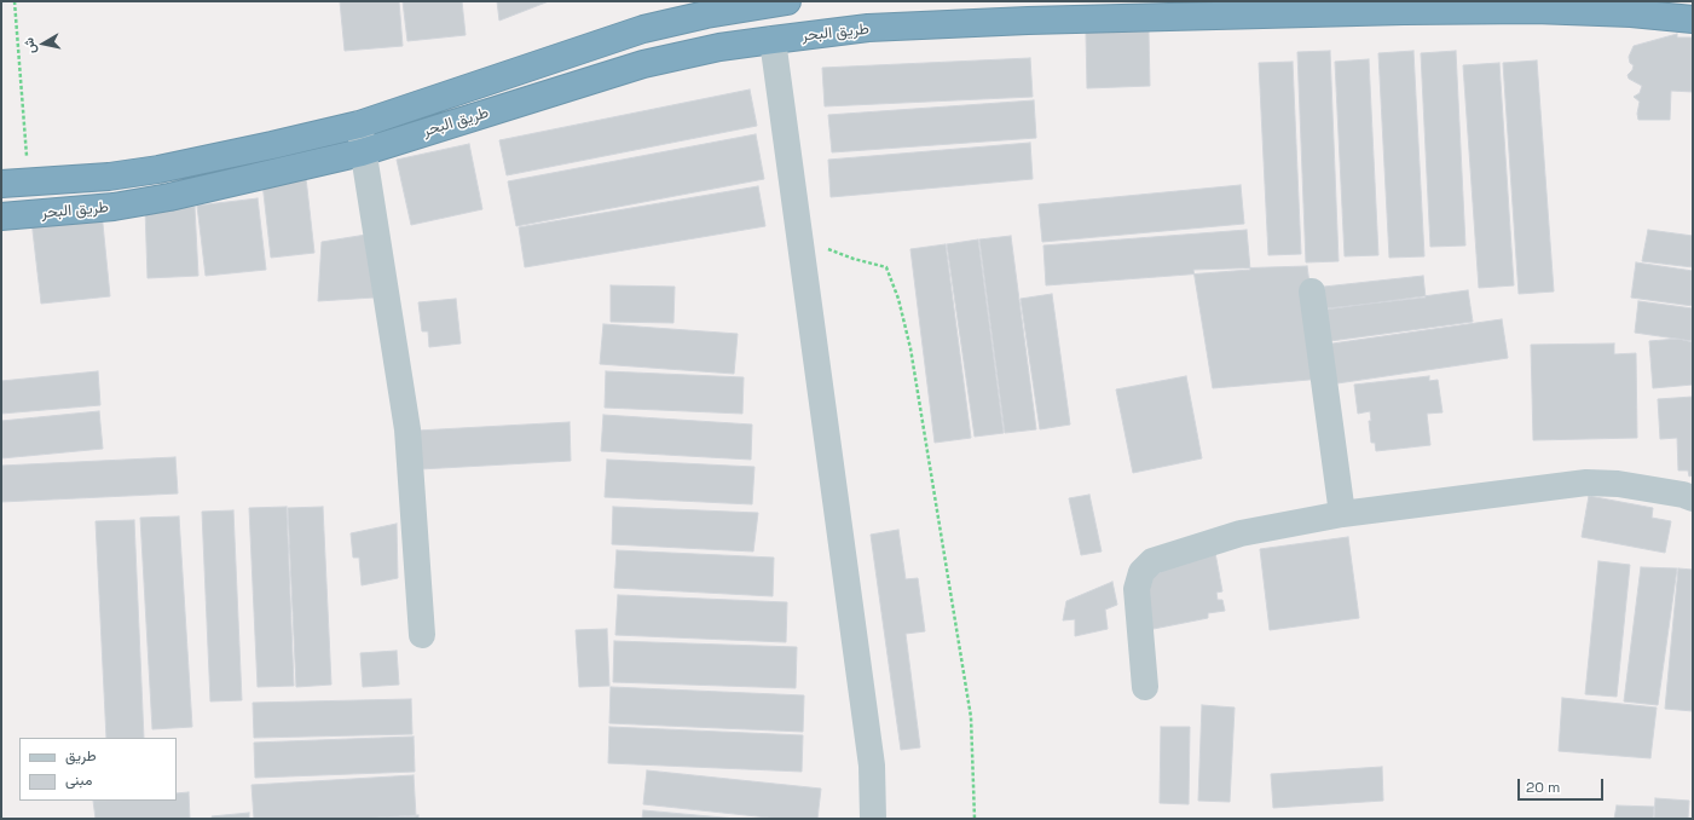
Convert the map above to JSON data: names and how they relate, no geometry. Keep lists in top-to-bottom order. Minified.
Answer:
{"streets":{"highway":["طريق البحر"]},"legend":["طريق","مبنى"],"scale_bar":"20 m","north":"left"}
